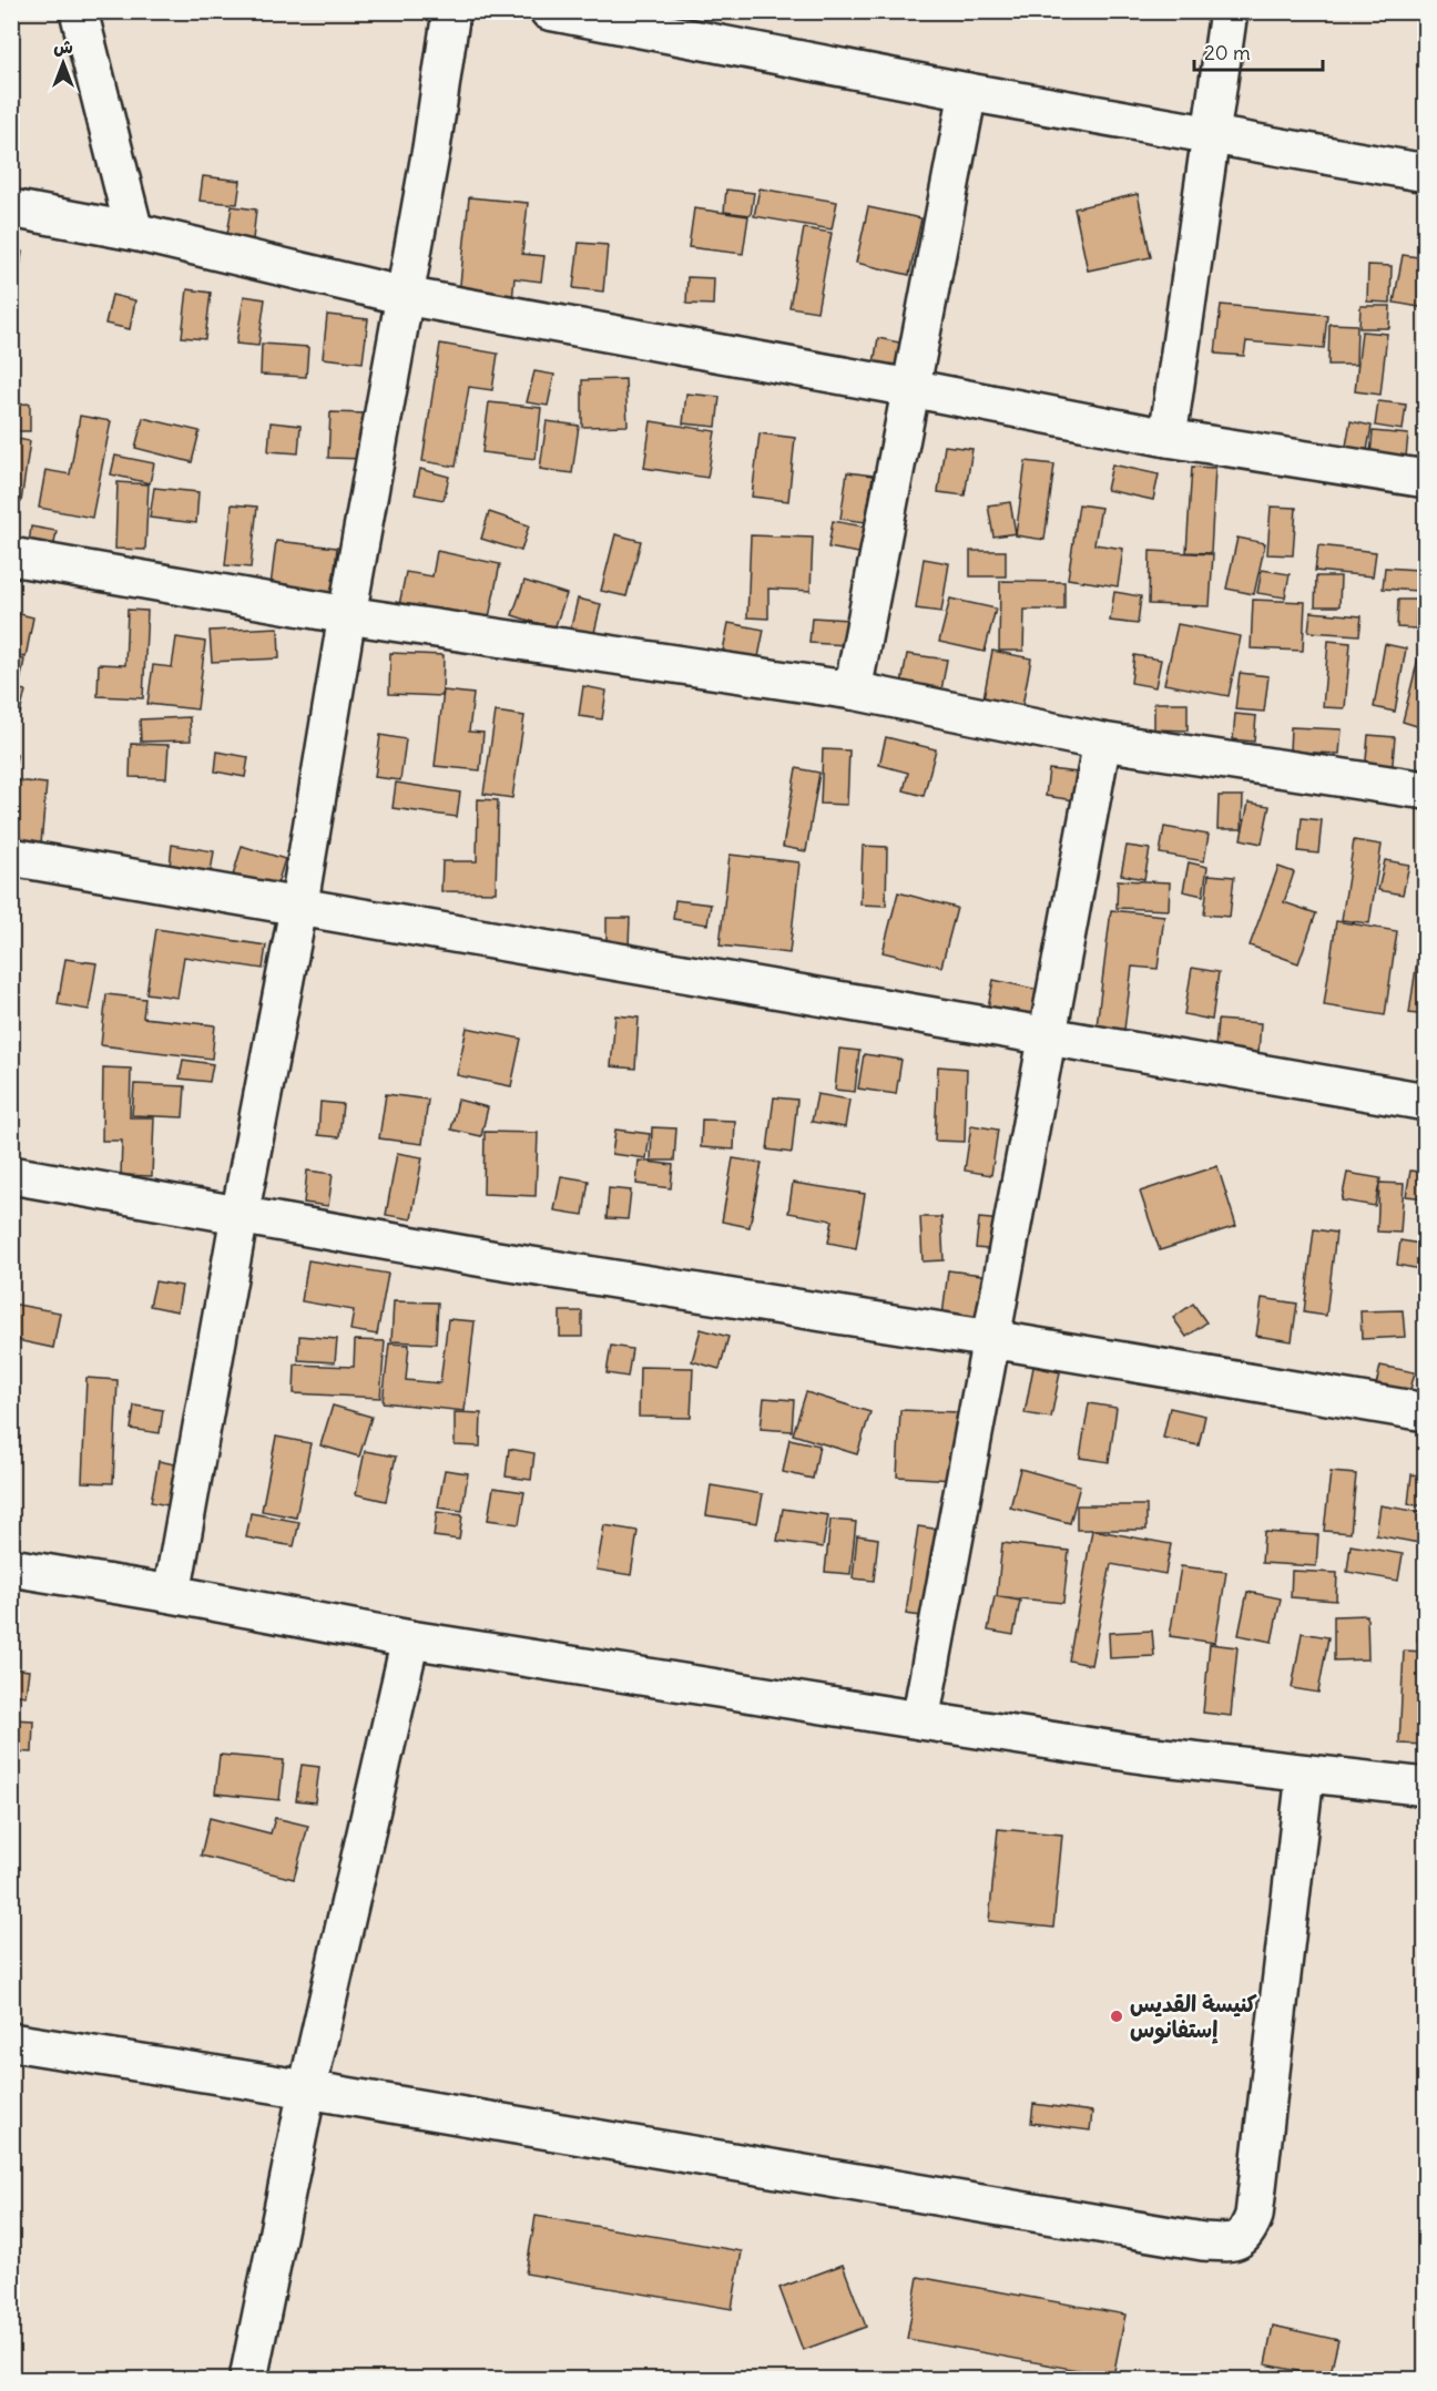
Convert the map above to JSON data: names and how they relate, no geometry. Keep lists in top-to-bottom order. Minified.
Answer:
{"places":["كنيسة القديس إستفانوس"],"scale_bar":"20 m","north":"top"}
